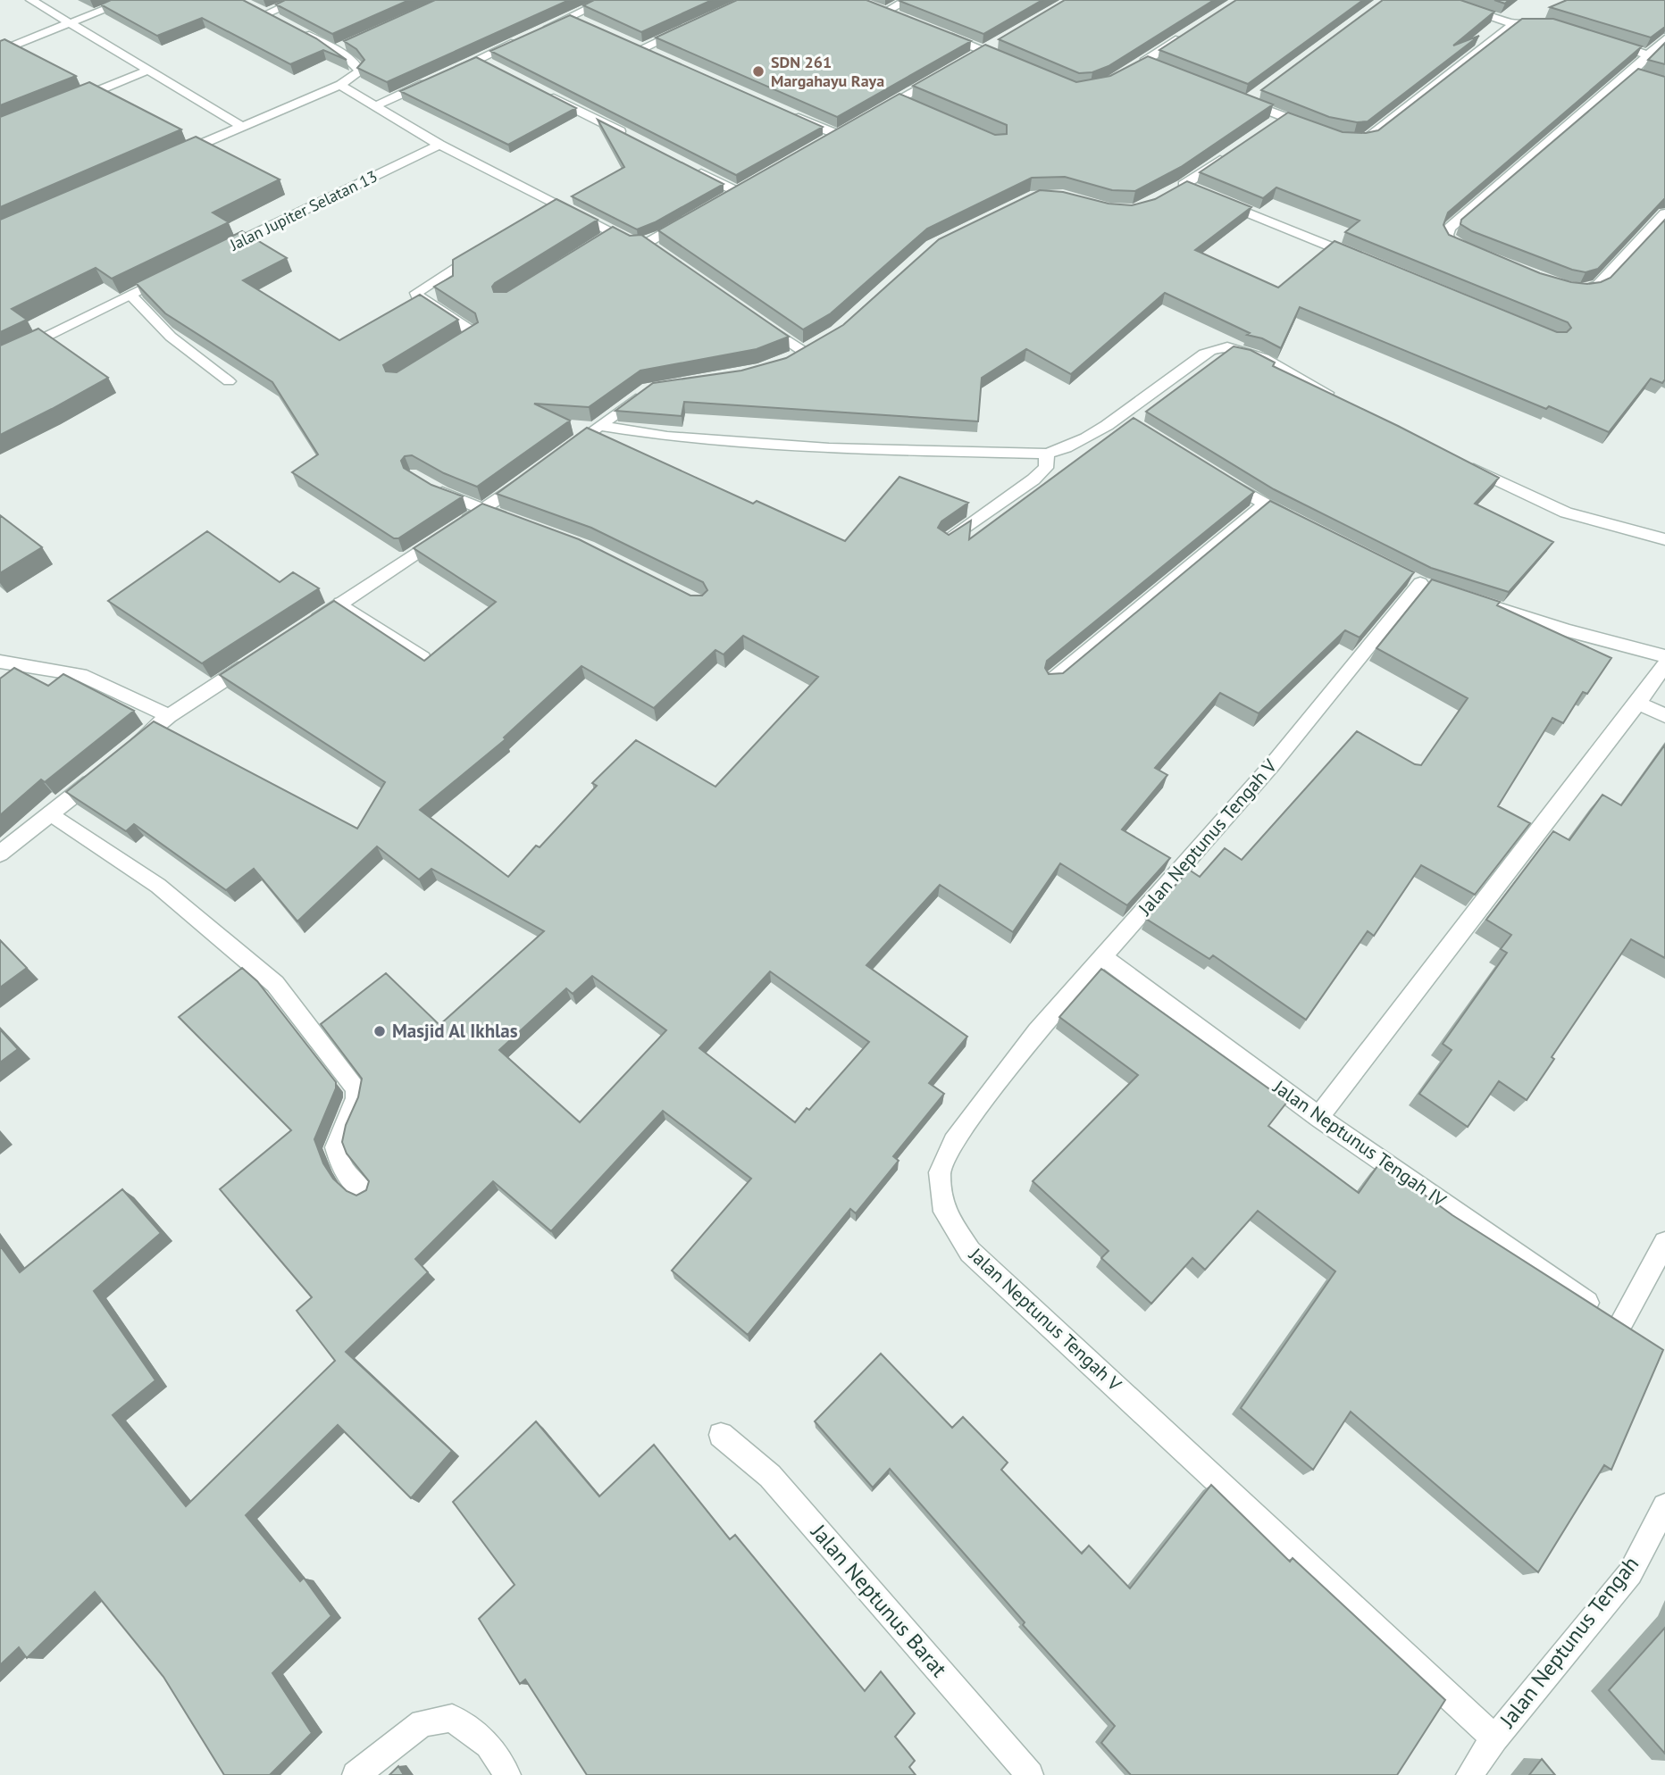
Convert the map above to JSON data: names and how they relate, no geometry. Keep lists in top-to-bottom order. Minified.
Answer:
{"streets":{"street":["Jalan Jupiter Selatan 13","Jalan Neptunus Tengah V","Jalan Neptunus Tengah IV","Jalan Neptunus Barat","Jalan Neptunus Tengah"]},"crossings":[["Jalan Neptunus Tengah V","Jalan Neptunus Tengah IV"],["Jalan Neptunus Tengah V","Jalan Neptunus Tengah"]],"places":["SDN 261 Margahayu Raya","Masjid Al Ikhlas"]}
